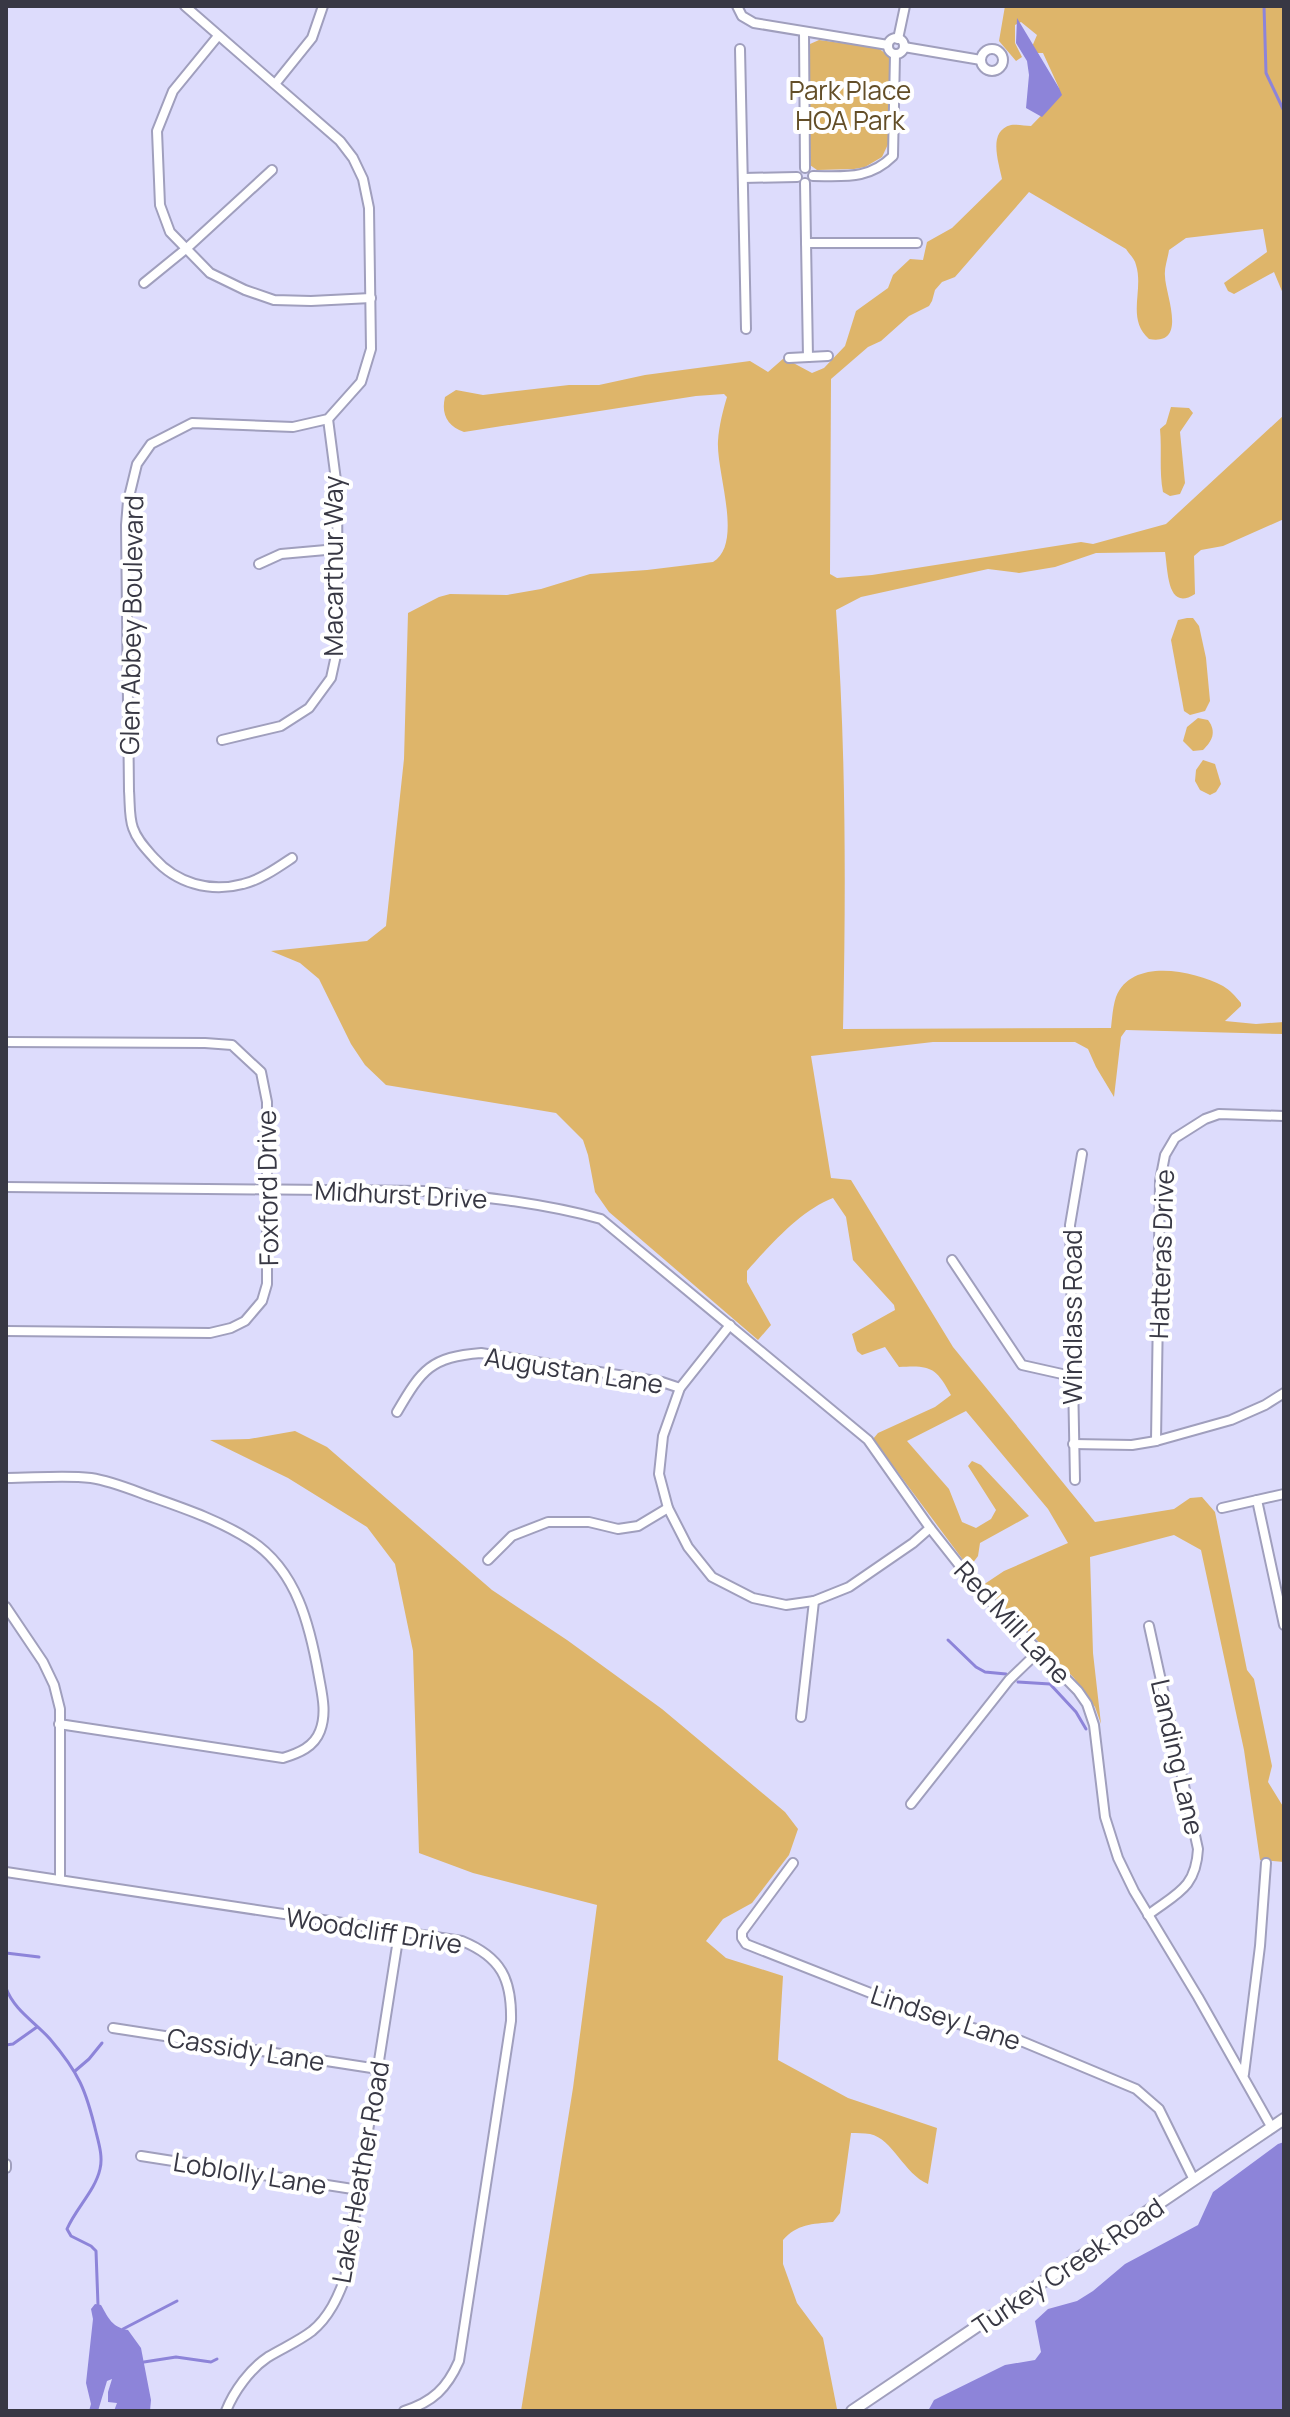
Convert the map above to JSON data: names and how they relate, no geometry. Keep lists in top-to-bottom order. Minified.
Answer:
{"streets":{"street":["Macarthur Way","Glen Abbey Boulevard","Foxford Drive","Midhurst Drive","Hatteras Drive","Windlass Road","Augustan Lane","Red Mill Lane","Landing Lane","Woodcliff Drive","Lindsey Lane","Cassidy Lane","Lake Heather Road","Loblolly Lane","Turkey Creek Road"]},"crossings":[["Macarthur Way","Glen Abbey Boulevard"],["Foxford Drive","Midhurst Drive"],["Midhurst Drive","Red Mill Lane"],["Red Mill Lane","Landing Lane"],["Red Mill Lane","Turkey Creek Road"],["Woodcliff Drive","Lake Heather Road"],["Lindsey Lane","Turkey Creek Road"],["Cassidy Lane","Lake Heather Road"],["Lake Heather Road","Loblolly Lane"]],"parks":["Park Place HOA Park"]}
